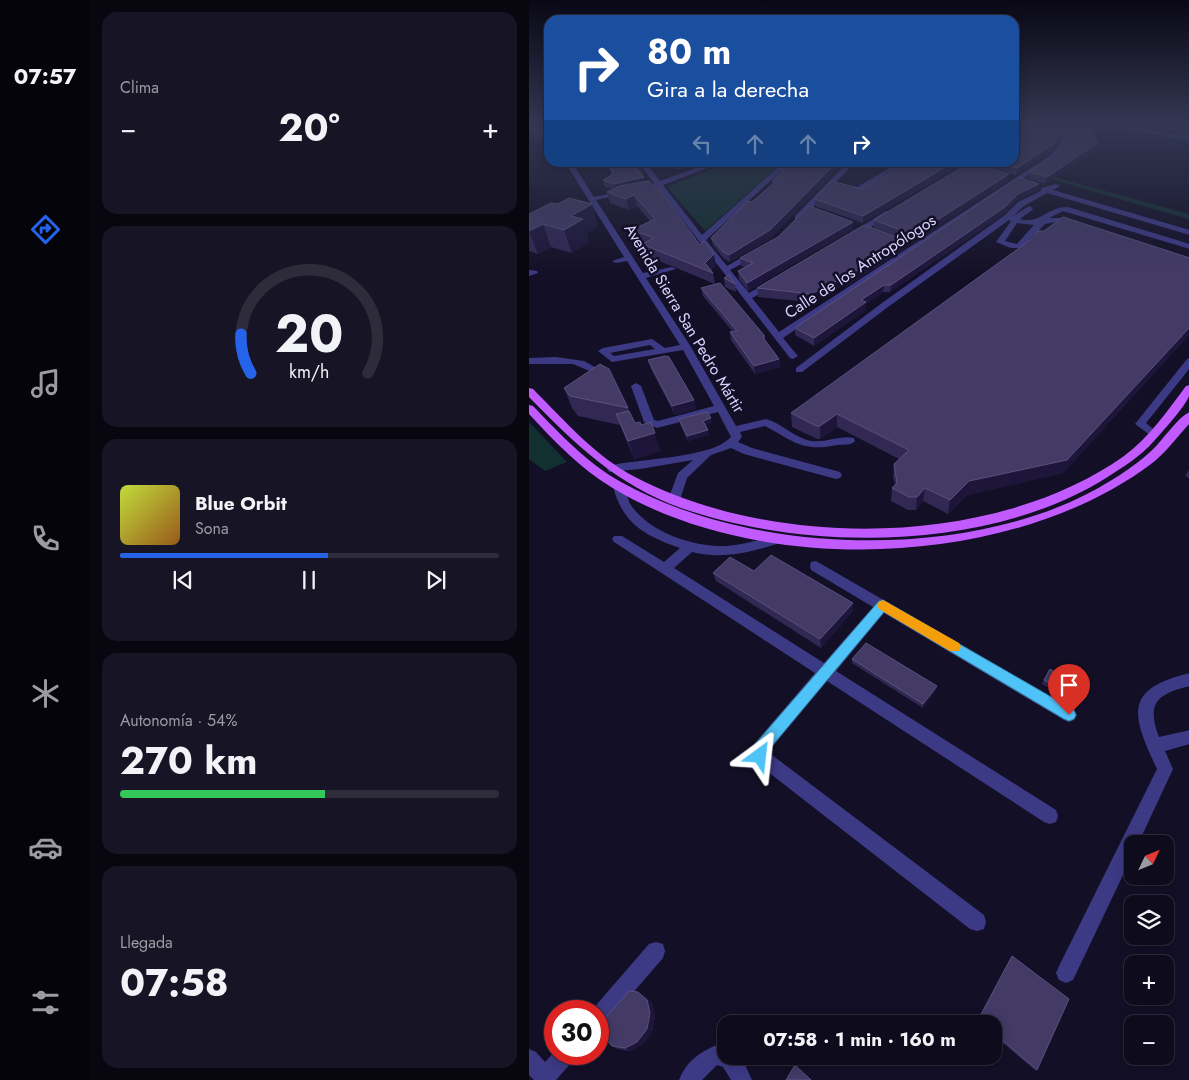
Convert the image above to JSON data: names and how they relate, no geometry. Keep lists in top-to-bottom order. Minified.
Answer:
{"streets":{"street":["Calle de los Antropólogos","Avenida Sierra San Pedro Mártir"]},"north":"top right","page":{"tabs":"07:57","tile":["Clima",["Autonomía · 54%","270 km"],["Llegada","07:58"]],"turn":["80 m","Gira a la derecha"],"heat":["−","20°","+"],"song":["Blue Orbit","Sona"],"map_buttons":["+","−"],"limit":"30","trip":"07:58 · 1 min · 160 m","gauge":["20","km/h"]}}
